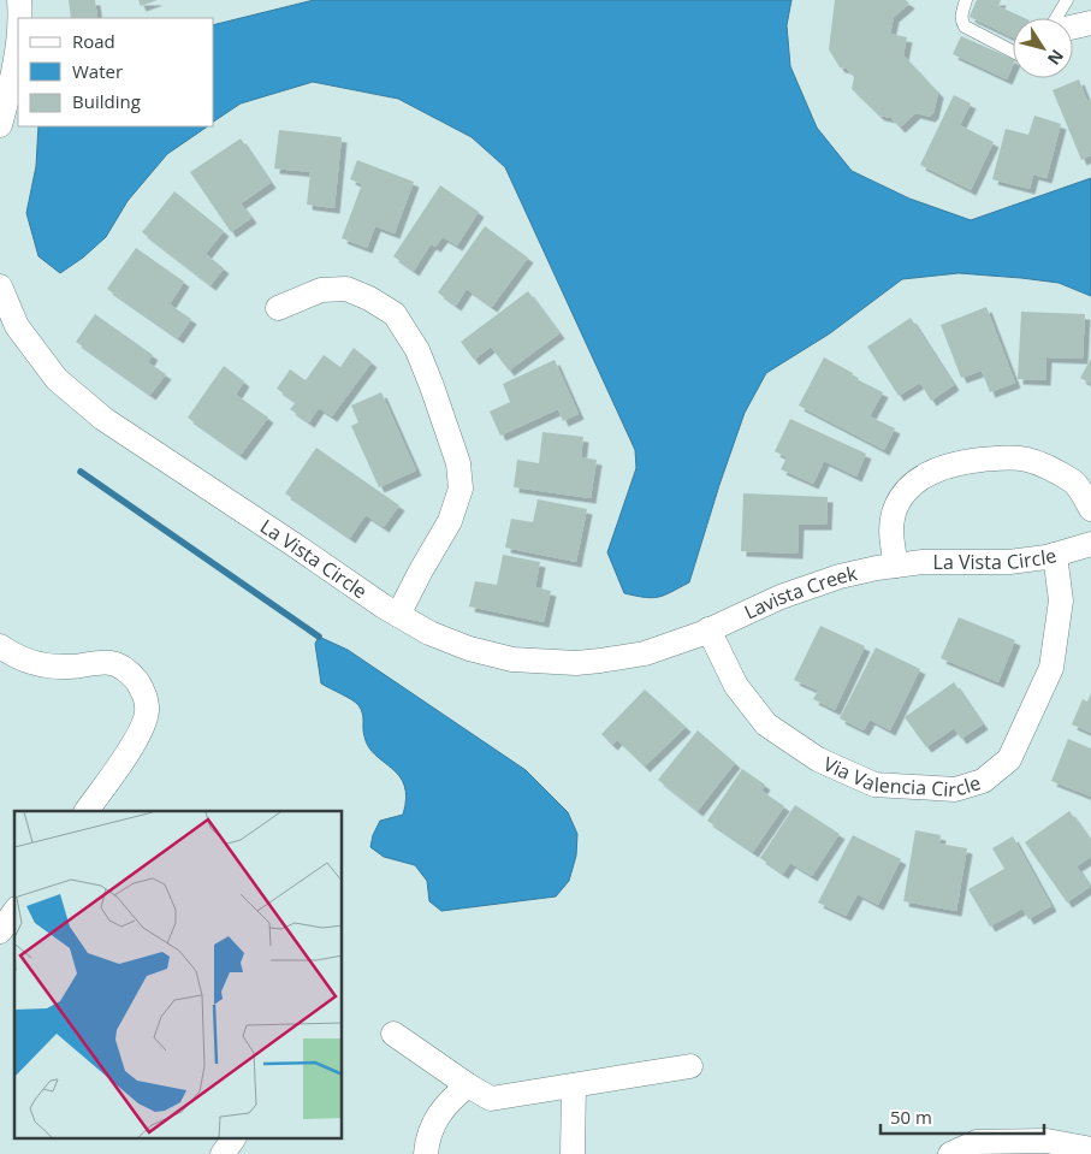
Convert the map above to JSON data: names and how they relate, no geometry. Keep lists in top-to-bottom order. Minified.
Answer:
{"streets":{"street":["La Vista Circle","Lavista Creek","Via Valencia Circle"]},"crossings":[["La Vista Circle","Lavista Creek"],["La Vista Circle","Via Valencia Circle"],["Lavista Creek","Via Valencia Circle"]],"legend":["Road","Water","Building"],"scale_bar":"50 m","north":"bottom right"}
